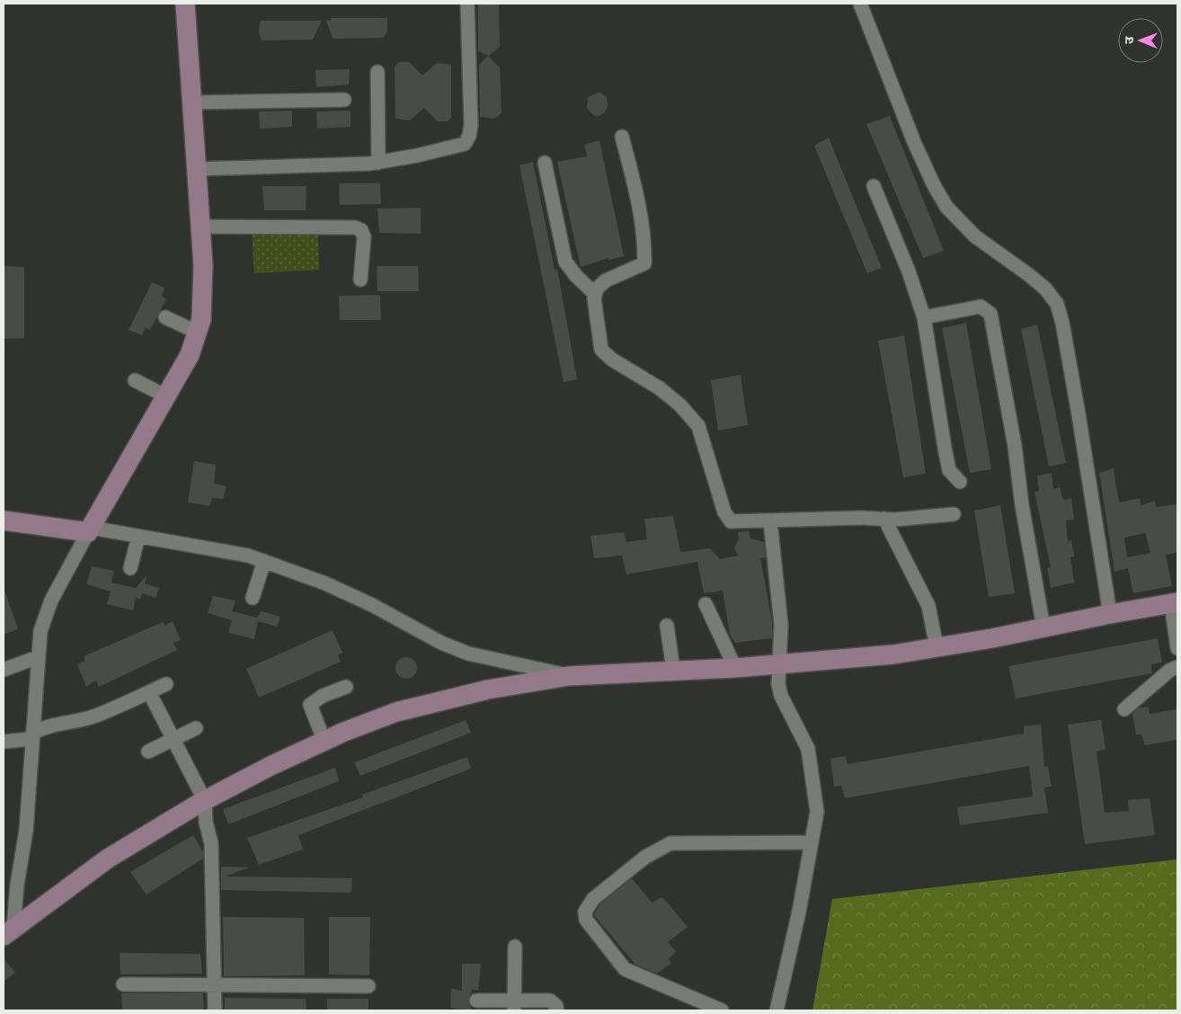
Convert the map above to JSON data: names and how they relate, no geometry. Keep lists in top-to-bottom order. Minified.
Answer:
{"north":"left"}
